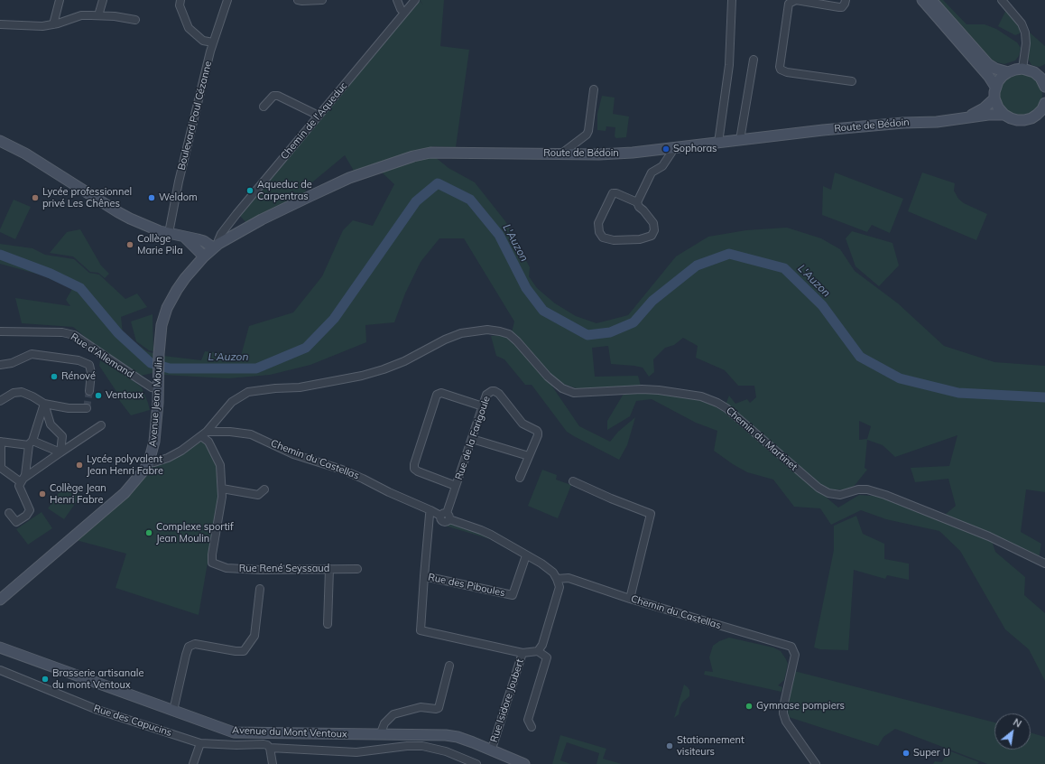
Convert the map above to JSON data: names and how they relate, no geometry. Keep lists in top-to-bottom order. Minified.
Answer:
{"streets":{"main road":["Route de Bédoin","Avenue Jean Moulin","Avenue du Mont Ventoux"],"street":["Boulevard Paul Cézanne","Chemin de l'Aqueduc","Rue d'Allemand","Rue de la Farigoule","Chemin du Martinet","Chemin du Castellas","Rue René Seyssaud","Rue des Piboules","Rue Isidore Joubert","Rue des Capucins"]},"crossings":[["Chemin de l'Aqueduc","Route de Bédoin"],["Chemin de l'Aqueduc","Avenue Jean Moulin"],["Route de Bédoin","Avenue Jean Moulin"],["Rue d'Allemand","Avenue Jean Moulin"],["Rue de la Farigoule","Chemin du Castellas"],["Chemin du Martinet","Chemin du Castellas"],["Chemin du Castellas","Rue des Piboules"],["Rue Isidore Joubert","Avenue du Mont Ventoux"]],"water":["L'Auzon"],"places":["Sophoras","Aqueduc de Carpentras","Lycée professionnel privé Les Chênes","Weldom","Collège Marie Pila","Rénové","Ventoux","Lycée polyvalent Jean Henri Fabre","Collège Jean Henri Fabre","Complexe sportif Jean Moulin","Brasserie artisanale du mont Ventoux","Gymnase pompiers","Stationnement visiteurs","Super U"],"north":"top right"}
